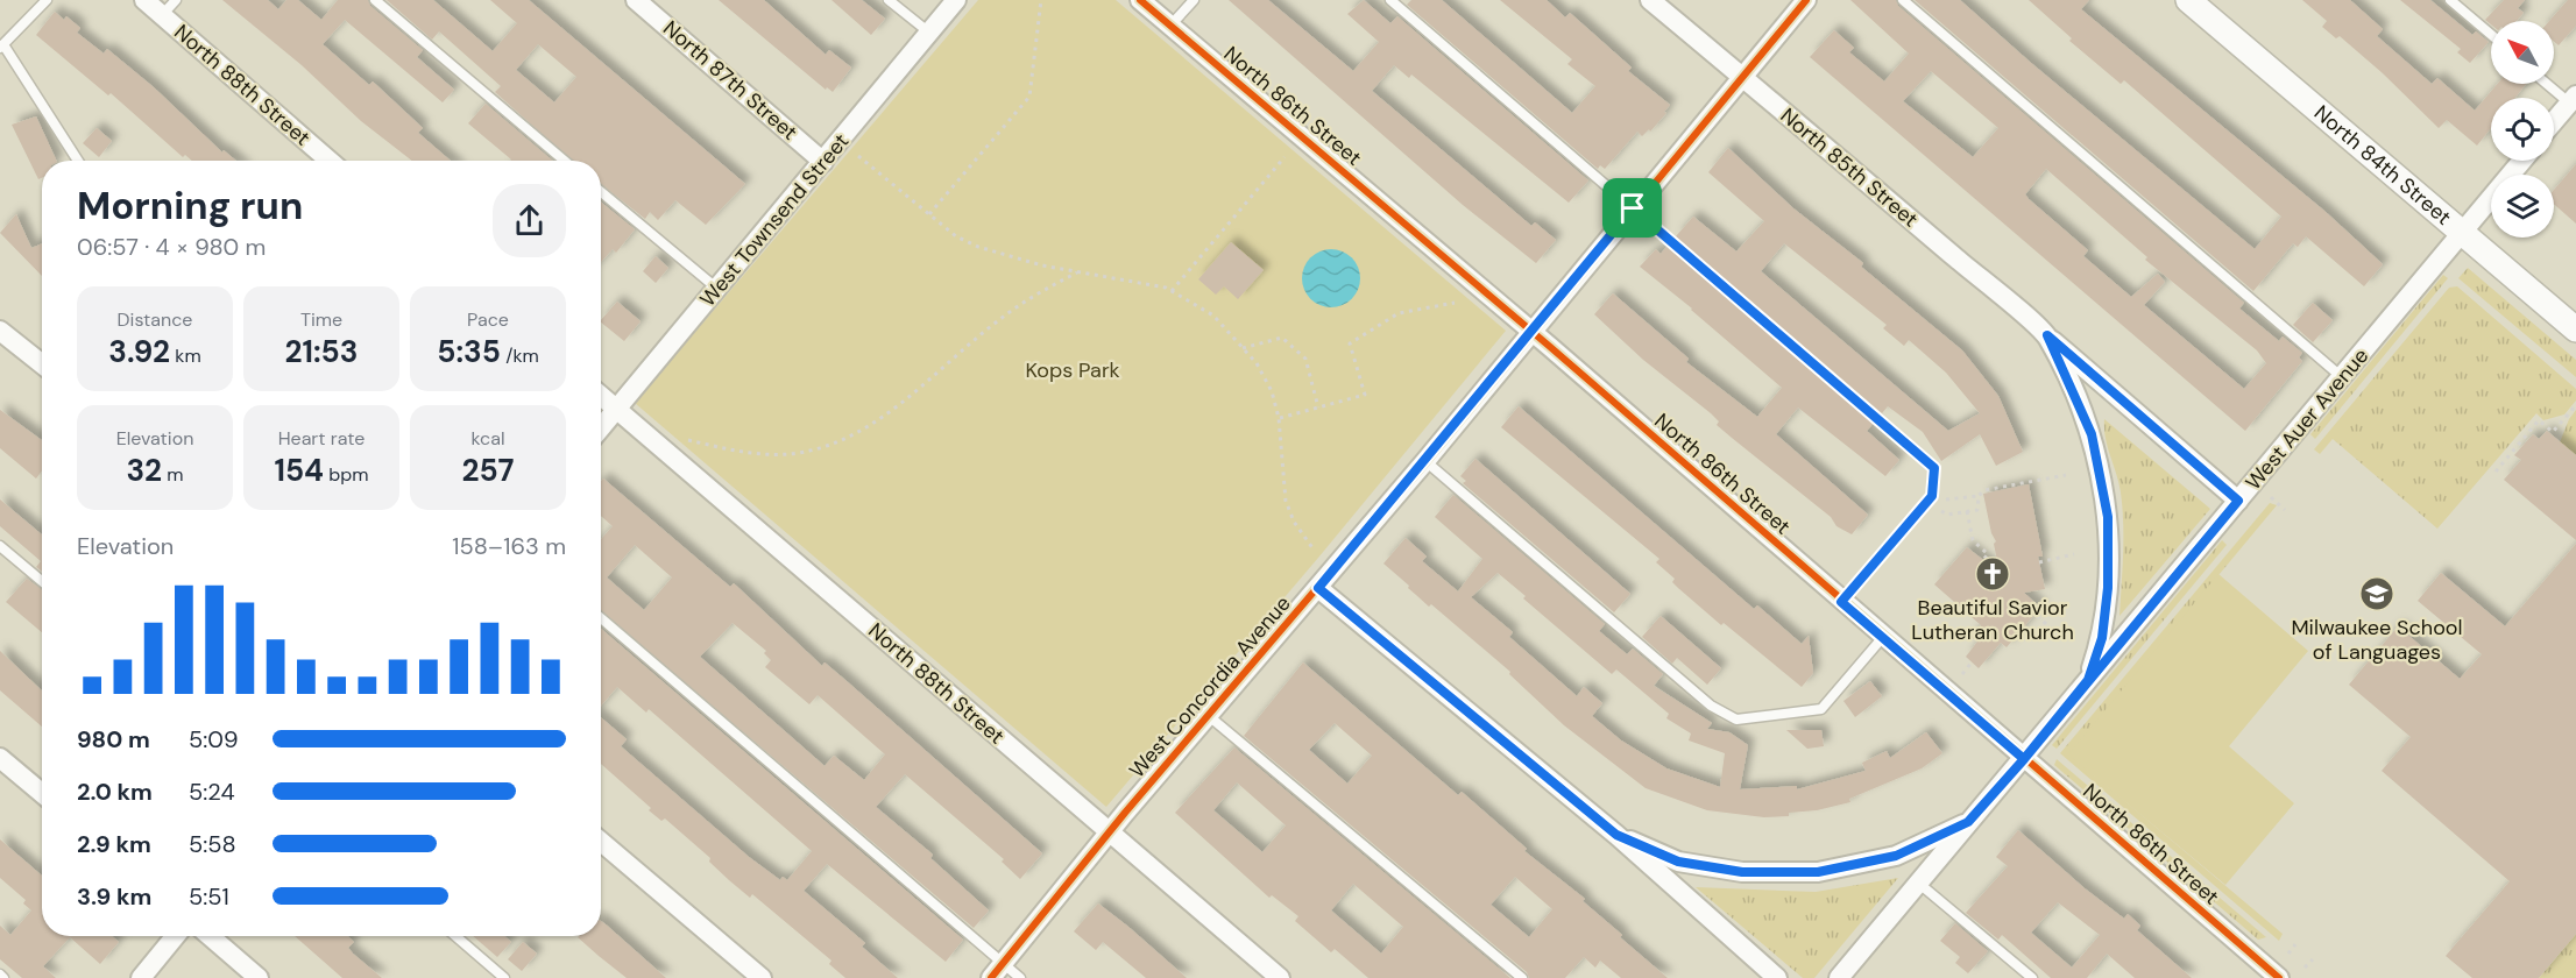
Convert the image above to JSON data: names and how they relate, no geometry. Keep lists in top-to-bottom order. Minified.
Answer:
{"streets":{"street":["North 87th Street","North 88th Street","North 86th Street","North 84th Street","North 85th Street","West Townsend Street","West Auer Avenue","West Concordia Avenue"]},"crossings":[["North 87th Street","West Townsend Street"],["North 88th Street","West Townsend Street"],["North 88th Street","West Concordia Avenue"],["North 86th Street","West Auer Avenue"],["North 86th Street","West Concordia Avenue"],["North 84th Street","West Auer Avenue"],["North 85th Street","West Auer Avenue"],["North 85th Street","West Concordia Avenue"]],"parks":["Kops Park"],"places":{"church":["Beautiful Savior Lutheran Church"],"school or university":["Milwaukee School of Languages"]},"north":"top left","page":{"heading":["Morning run","06:57 · 4 × 980 m"],"stats":[["Distance","3.92 km"],["Time","21:53"],["Pace","5:35 /km"],["Elevation","32 m"],["Heart rate","154 bpm"],["kcal","257"]],"chart":["Elevation","158–163 m"],"list":[{"name":"980 m","note":"5:09"},{"name":"2.0 km","note":"5:24"},{"name":"2.9 km","note":"5:58"},{"name":"3.9 km","note":"5:51"}]}}
